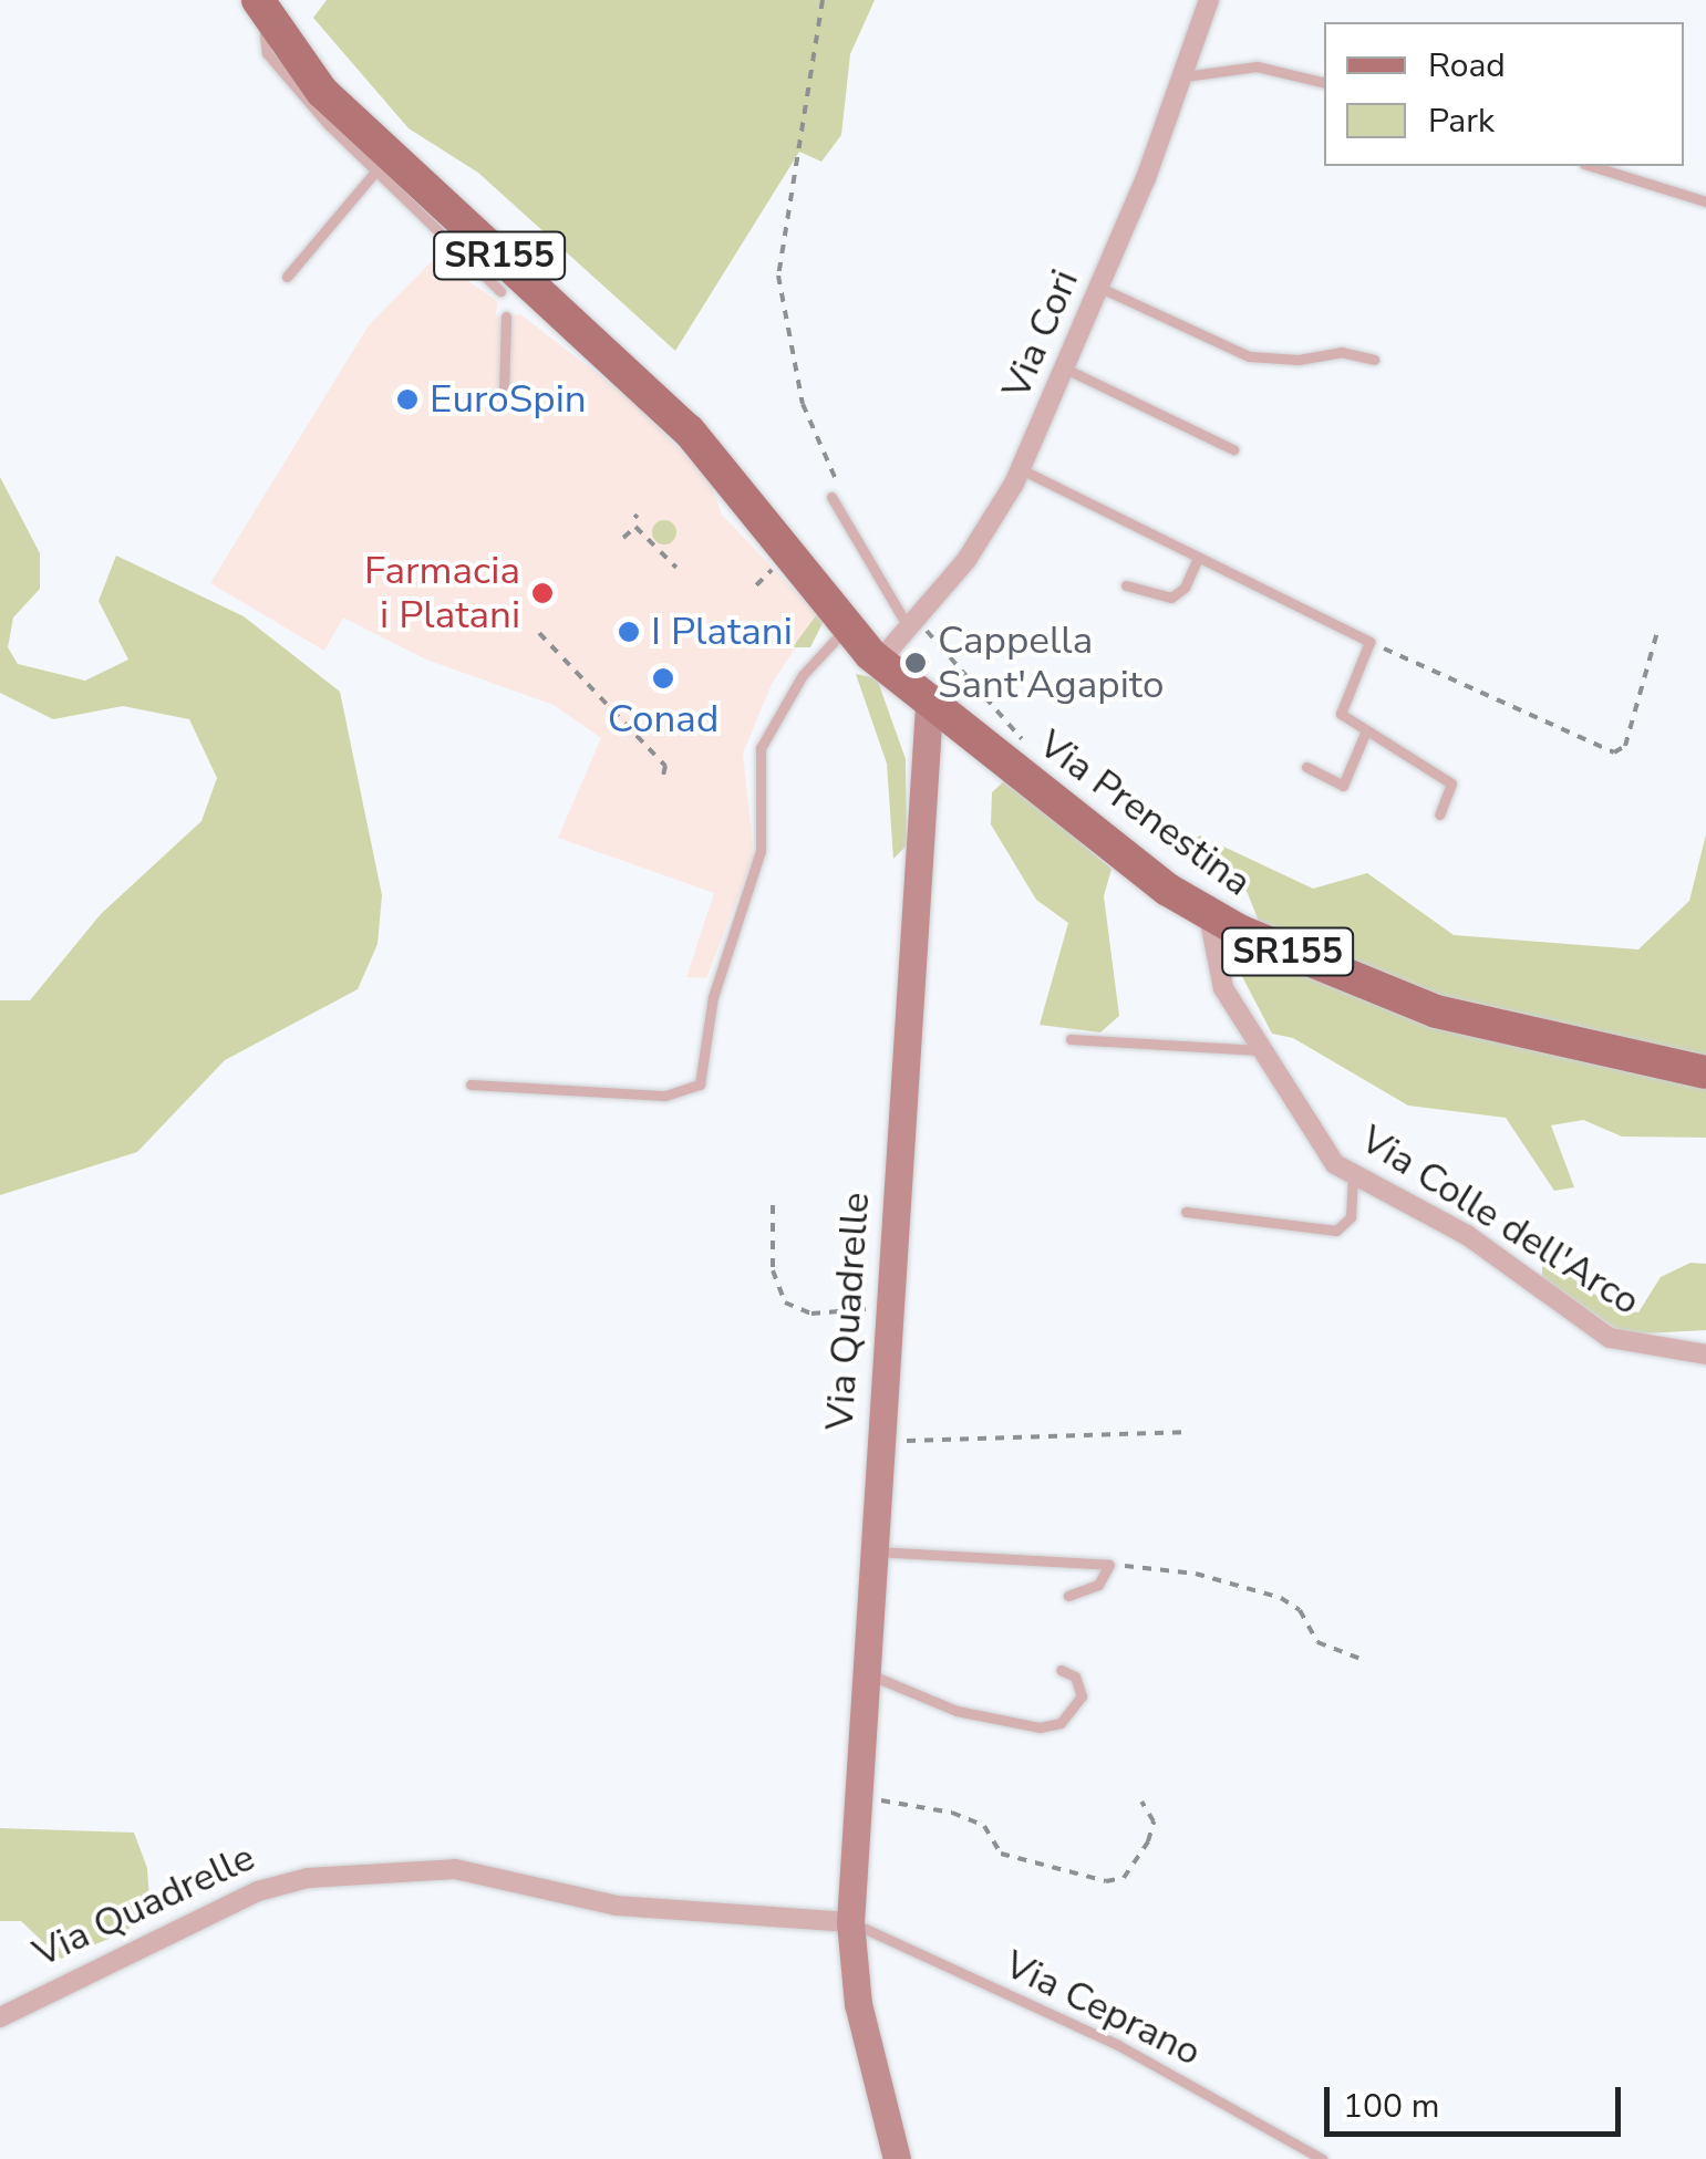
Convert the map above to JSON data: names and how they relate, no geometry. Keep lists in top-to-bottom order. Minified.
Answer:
{"streets":{"main road":["SR155","Via Prenestina"],"street":["Via Cori","Via Colle dell'Arco","Via Quadrelle"],"lane":["Via Ceprano"]},"crossings":[["SR155","Via Cori"],["SR155","Via Prenestina"],["SR155","Via Quadrelle"],["Via Prenestina","Via Colle dell'Arco"],["Via Prenestina","Via Quadrelle"],["Via Quadrelle","Via Ceprano"]],"places":["EuroSpin","Farmacia i Platani","I Platani","Cappella Sant'Agapito","Conad"],"legend":["Road","Park"],"scale_bar":"100 m"}
